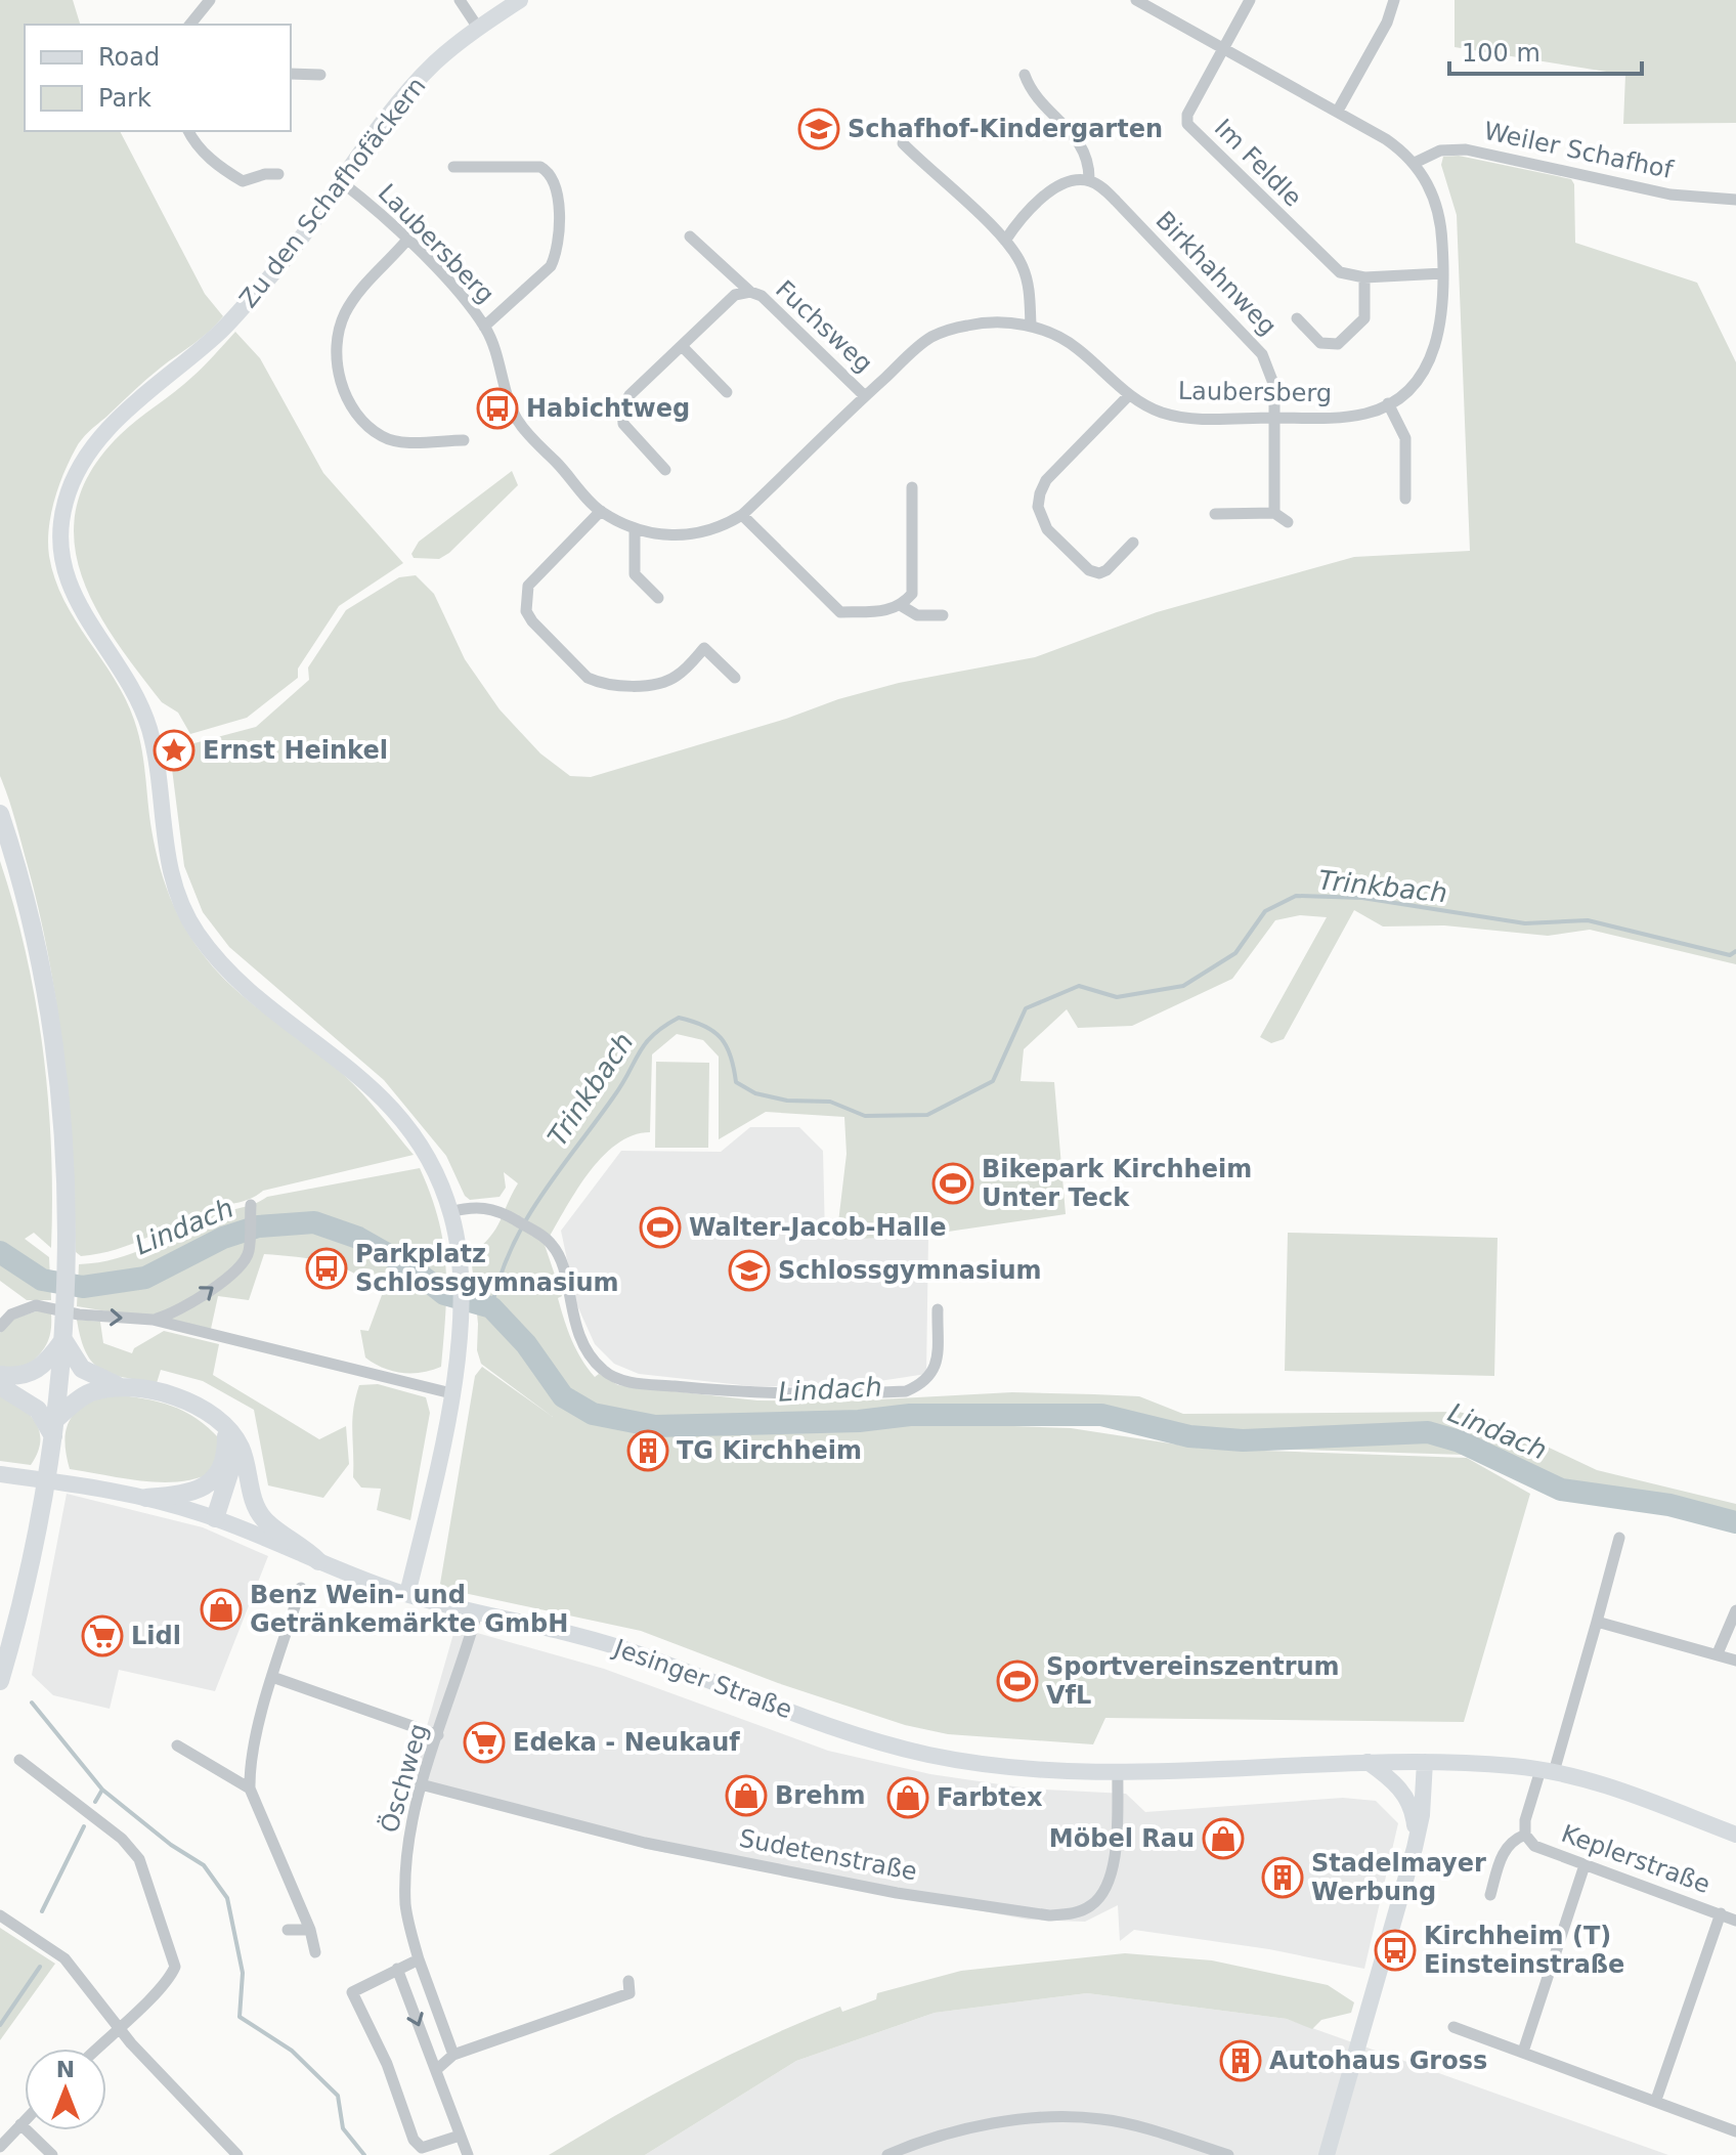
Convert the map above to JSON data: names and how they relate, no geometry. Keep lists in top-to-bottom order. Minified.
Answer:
{"streets":{"street":["Weiler Schafhof","Im Feldle","Zu den Schafhofäckern","Laubersberg","Birkhahnweg","Fuchsweg","Jesinger Straße","Öschweg","Sudetenstraße","Keplerstraße"]},"crossings":[["Weiler Schafhof","Laubersberg"],["Im Feldle","Laubersberg"],["Zu den Schafhofäckern","Laubersberg"],["Zu den Schafhofäckern","Jesinger Straße"],["Laubersberg","Birkhahnweg"],["Laubersberg","Fuchsweg"],["Jesinger Straße","Öschweg"],["Jesinger Straße","Sudetenstraße"],["Jesinger Straße","Keplerstraße"],["Öschweg","Sudetenstraße"]],"water":["Trinkbach","Lindach"],"places":{"school or university":["Schafhof-Kindergarten","Schlossgymnasium"],"bus stop":["Habichtweg","Parkplatz Schlossgymnasium","Kirchheim (T) Einsteinstraße"],"place":["Ernst Heinkel"],"sports":["Bikepark Kirchheim Unter Teck","Walter-Jacob-Halle","Sportvereinszentrum VfL"],"building":["TG Kirchheim","Stadelmayer Werbung","Autohaus Gross"],"shop":["Benz Wein- und Getränkemärkte GmbH","Brehm","Farbtex","Möbel Rau"],"supermarket":["Lidl","Edeka - Neukauf"]},"legend":["Road","Park"],"scale_bar":"100 m","north":"top"}
